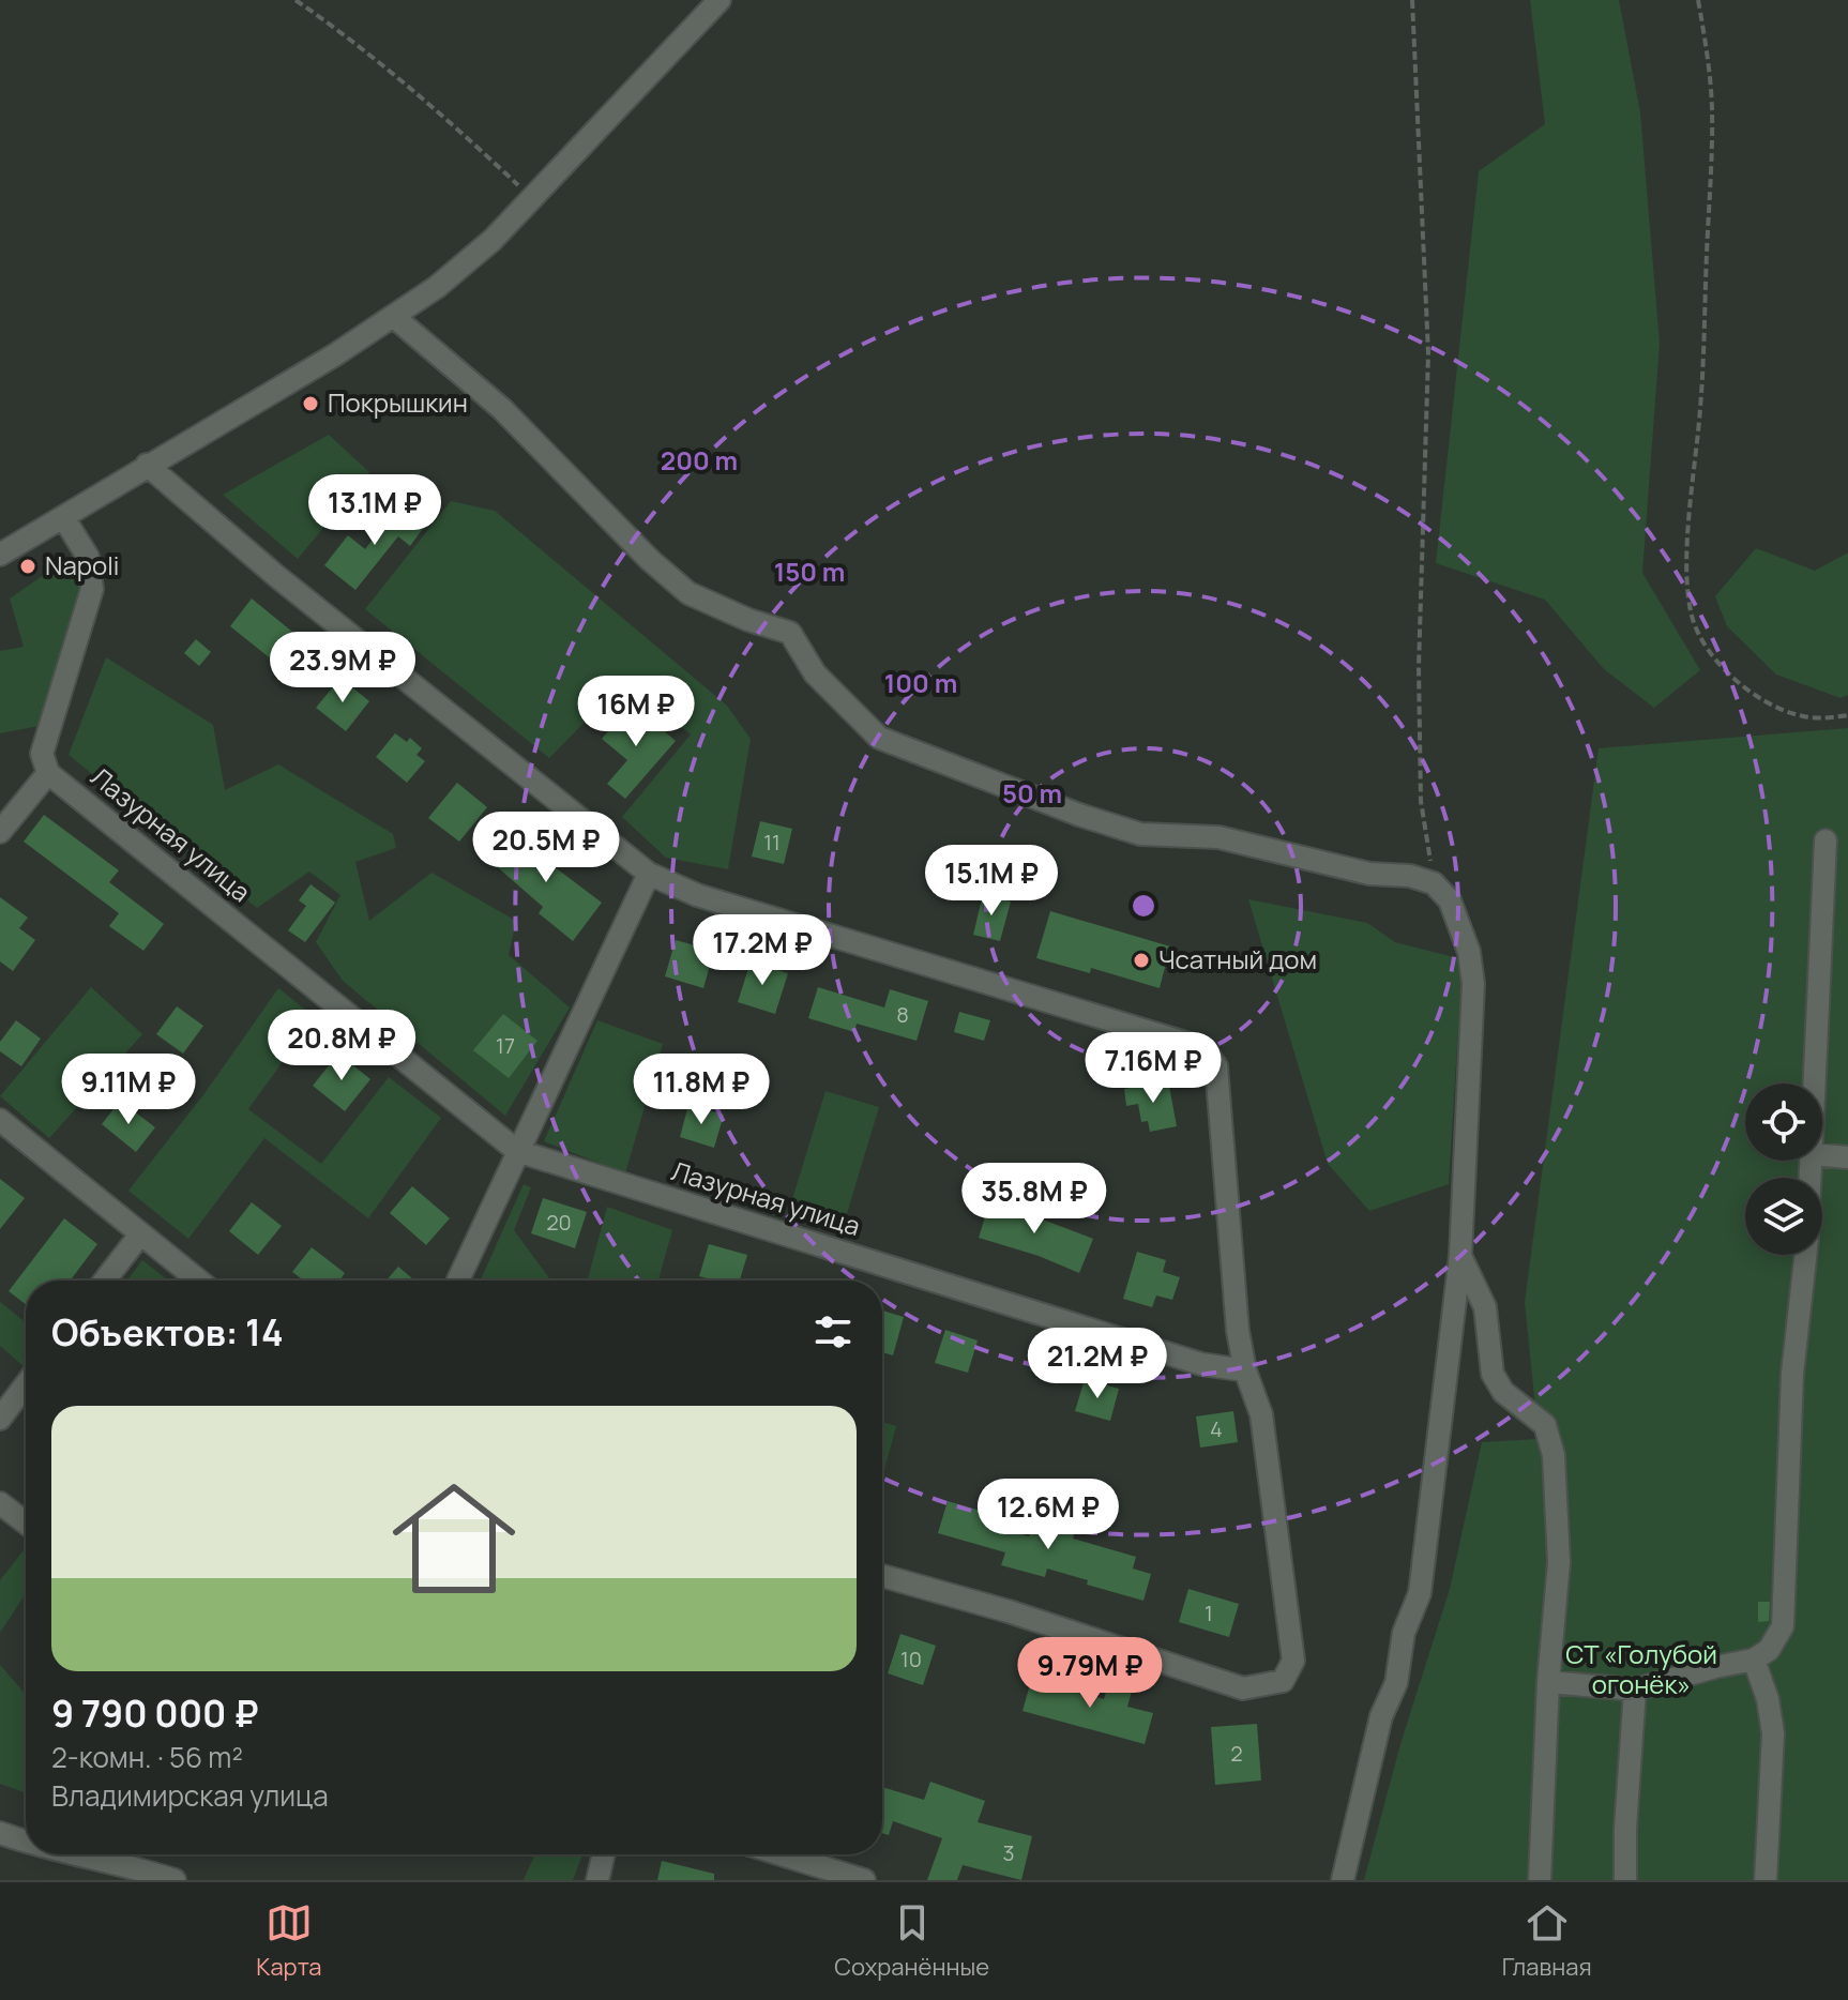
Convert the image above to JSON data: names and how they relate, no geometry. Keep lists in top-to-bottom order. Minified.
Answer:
{"streets":{"street":["Лазурная улица"]},"parks":["СТ «Голубой огонёк»"],"places":["Покрышкин","Napoli","Чсатный дом"],"house_numbers":["11","8","17","20","4","1","10","2","3"],"page":{"price":["13.1M ₽","23.9M ₽","16M ₽","20.5M ₽","15.1M ₽","17.2M ₽","20.8M ₽","7.16M ₽","9.11M ₽","11.8M ₽","35.8M ₽","21.2M ₽","12.6M ₽","9.79M ₽"],"heading":"Объектов: 14","list":[{"name":"9 790 000 ₽","note":"2-комн. · 56 m² · Владимирская улица"}],"tabs":["Карта","Сохранённые","Главная"]},"rings":["200 m","150 m","100 m","50 m"]}
